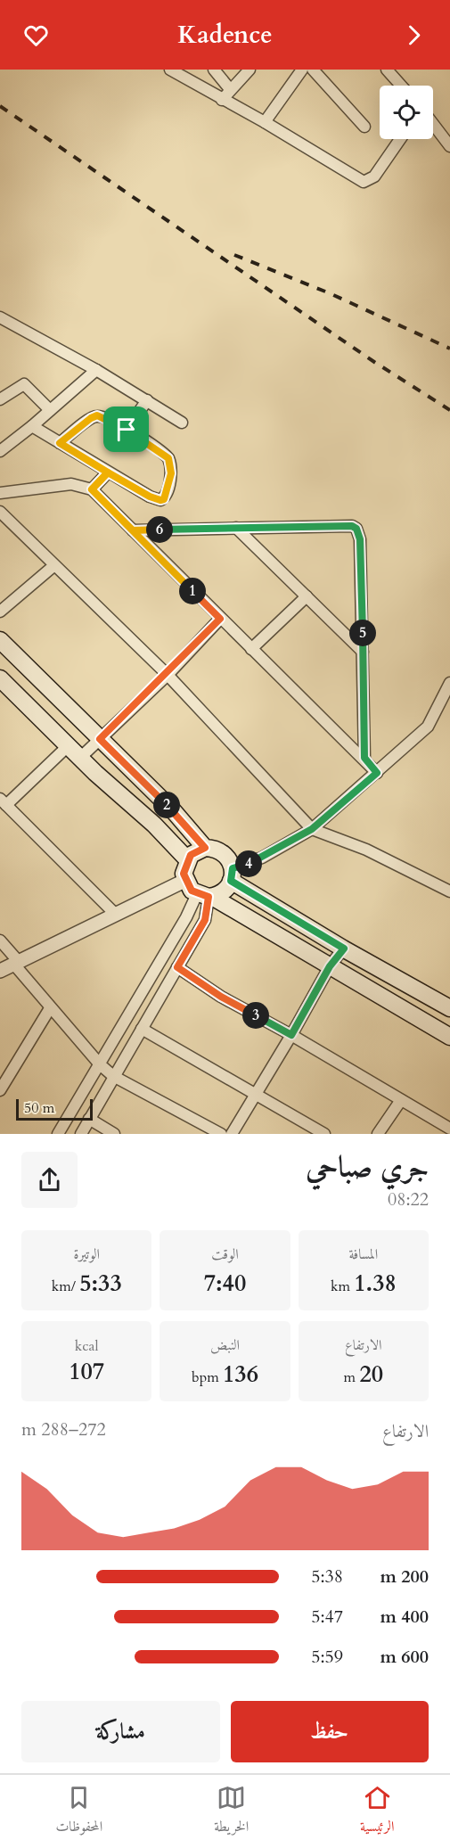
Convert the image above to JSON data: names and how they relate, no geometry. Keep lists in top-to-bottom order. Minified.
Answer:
{"scale_bar":"50 m","page":{"header":"Kadence","pins":["6","1","5","2","4","3"],"scale":"50 m","heading":["جري صباحي","08:22"],"stats":[["المسافة","1.38 km"],["الوقت","7:40"],["الوتيرة","5:33 /km"],["الارتفاع","20 m"],["النبض","136 bpm"],["kcal","107"]],"chart":["الارتفاع","272–288 m"],"list":[{"name":"200 m","note":"5:38"},{"name":"400 m","note":"5:47"},{"name":"600 m","note":"5:59"}],"buttons":["حفظ","مشاركة"],"tabs":["الرئيسية","الخريطة","المحفوظات"]}}
